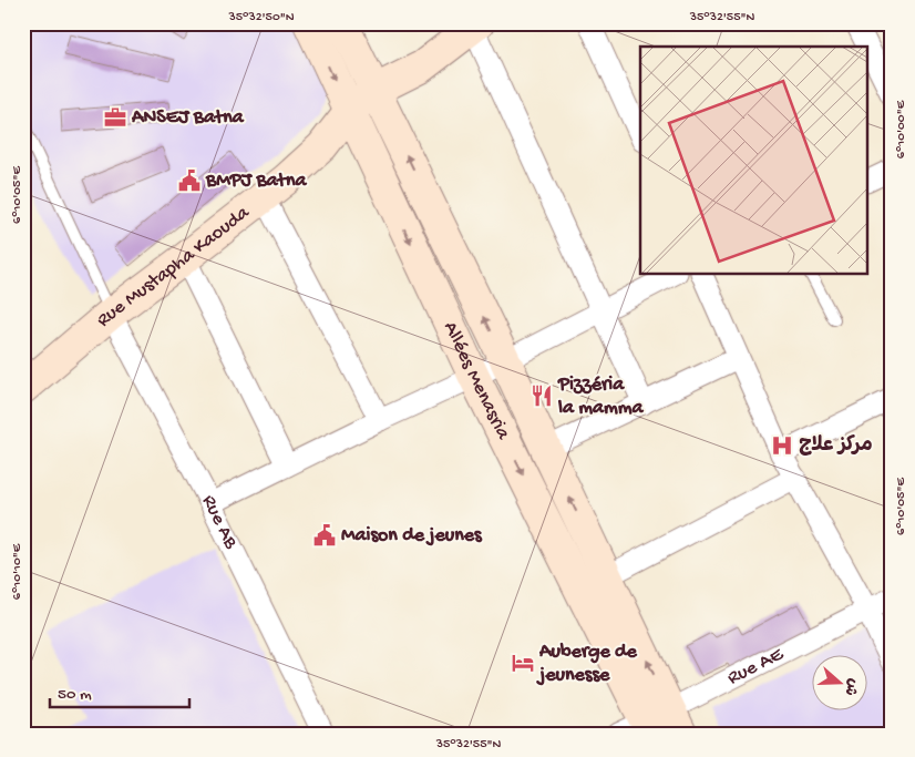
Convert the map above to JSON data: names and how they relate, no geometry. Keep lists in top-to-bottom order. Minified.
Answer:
{"streets":{"street":["Rue Mustapha Kaouda","Allées Menasria","Rue AB","Rue AE"]},"crossings":[["Rue Mustapha Kaouda","Allées Menasria"],["Rue Mustapha Kaouda","Rue AB"],["Allées Menasria","Rue AE"]],"places":{"office":["ANSEJ Batna"],"public building":["BMPJ Batna","Maison de jeunes"],"restaurant":["Pizzéria la mamma"],"hospital":["مركز علاج"],"hotel":["Auberge de jeunesse"]},"scale_bar":"50 m","north":"right","coordinates":["35°32'50\"N","35°32'55\"N","6°10'00\"E","6°10'05\"E","6°10'10\"E"]}
